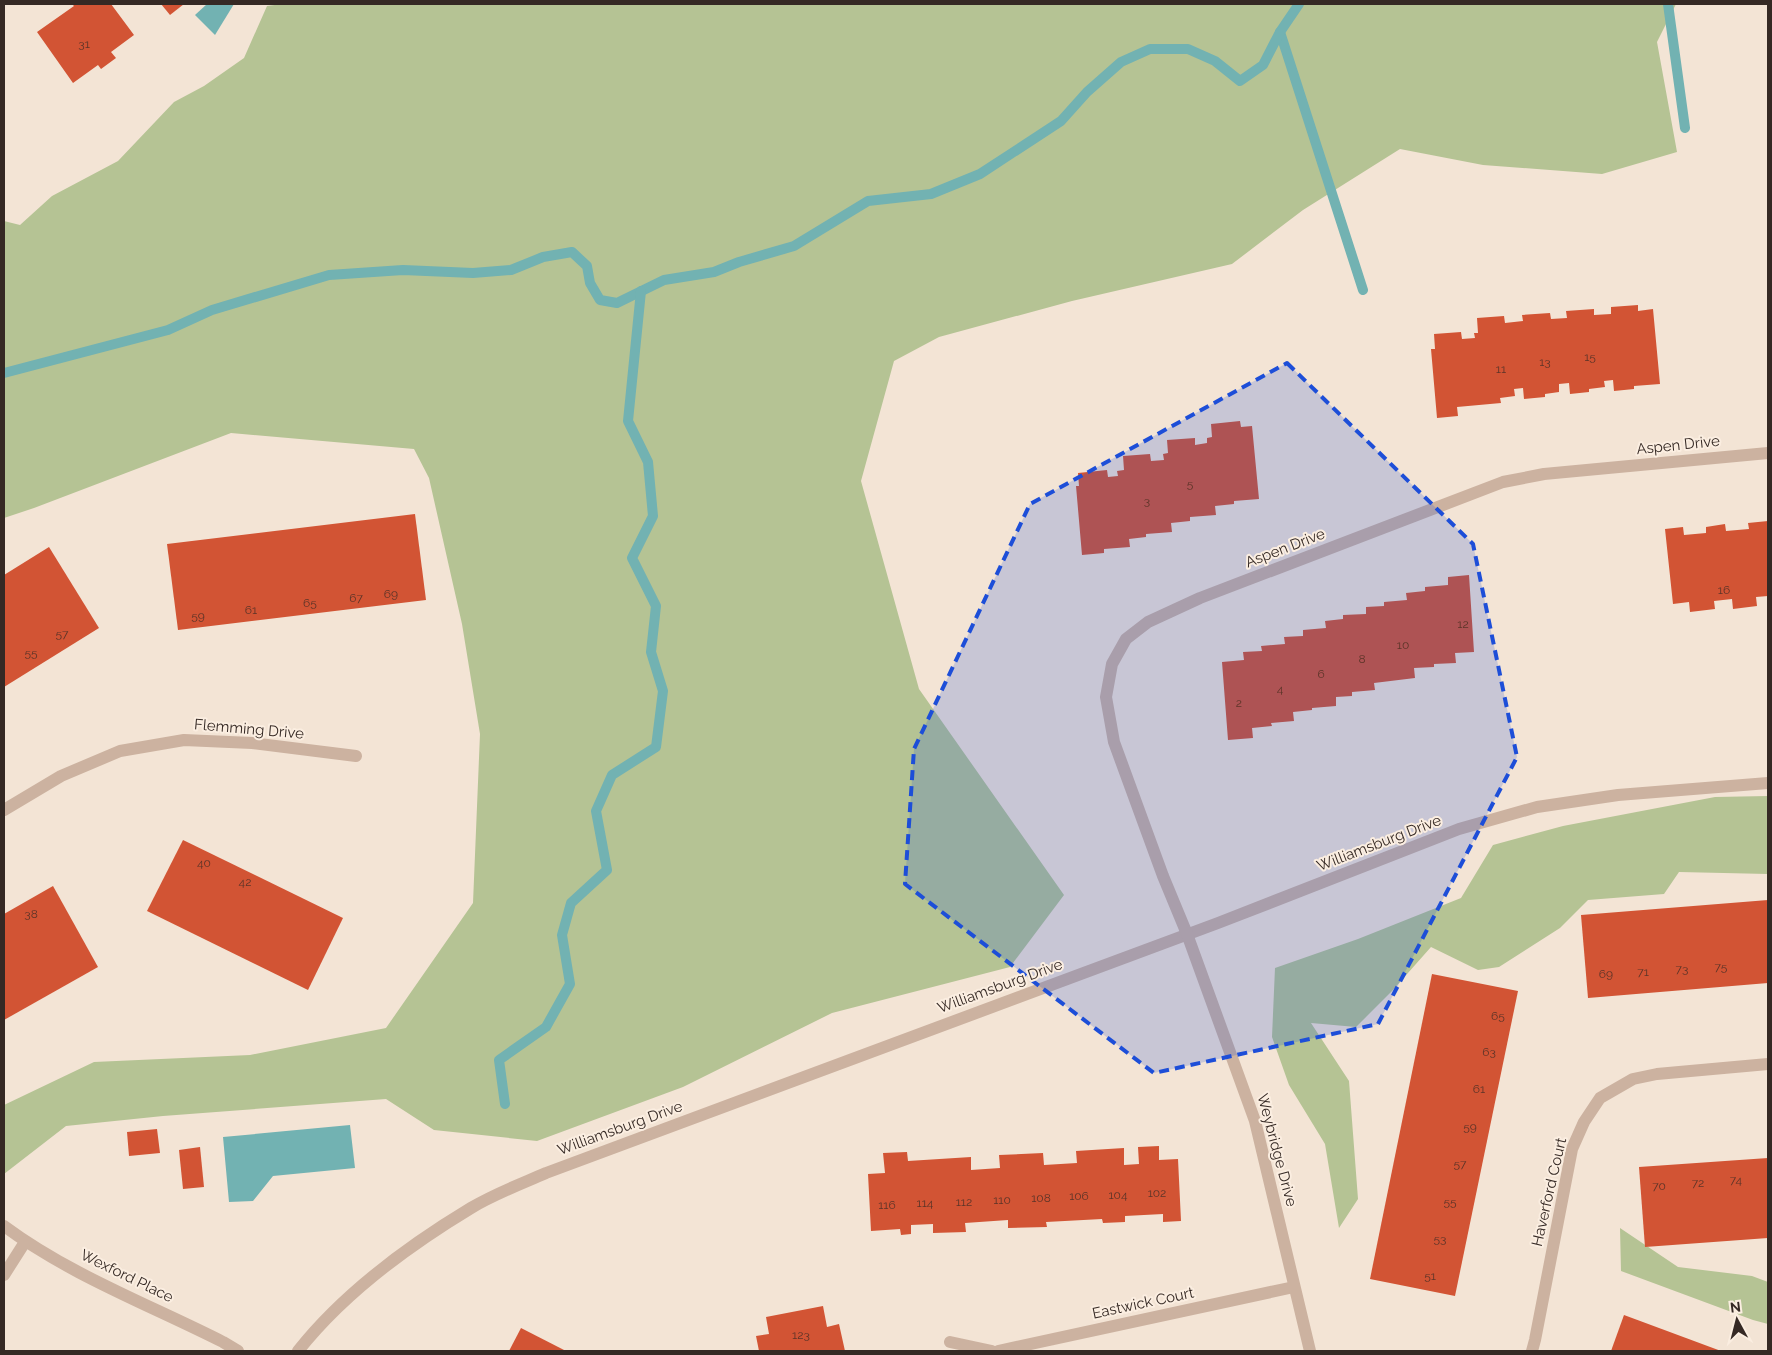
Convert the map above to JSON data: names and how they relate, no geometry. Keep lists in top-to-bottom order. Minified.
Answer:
{"streets":{"street":["Aspen Drive","Flemming Drive","Williamsburg Drive","Weybridge Drive","Haverford Court","Wexford Place","Eastwick Court"]},"crossings":[["Aspen Drive","Williamsburg Drive"],["Aspen Drive","Weybridge Drive"],["Williamsburg Drive","Weybridge Drive"],["Weybridge Drive","Eastwick Court"]],"house_numbers":["31","15","13","11","5","3","16","69","67","65","61","59","12","57","10","55","8","6","4","2","40","42","38","75","73","71","69","65","63","61","59","57","74","72","70","102","104","106","108","110","112","55","114","116","53","51","123"],"north":"top"}
